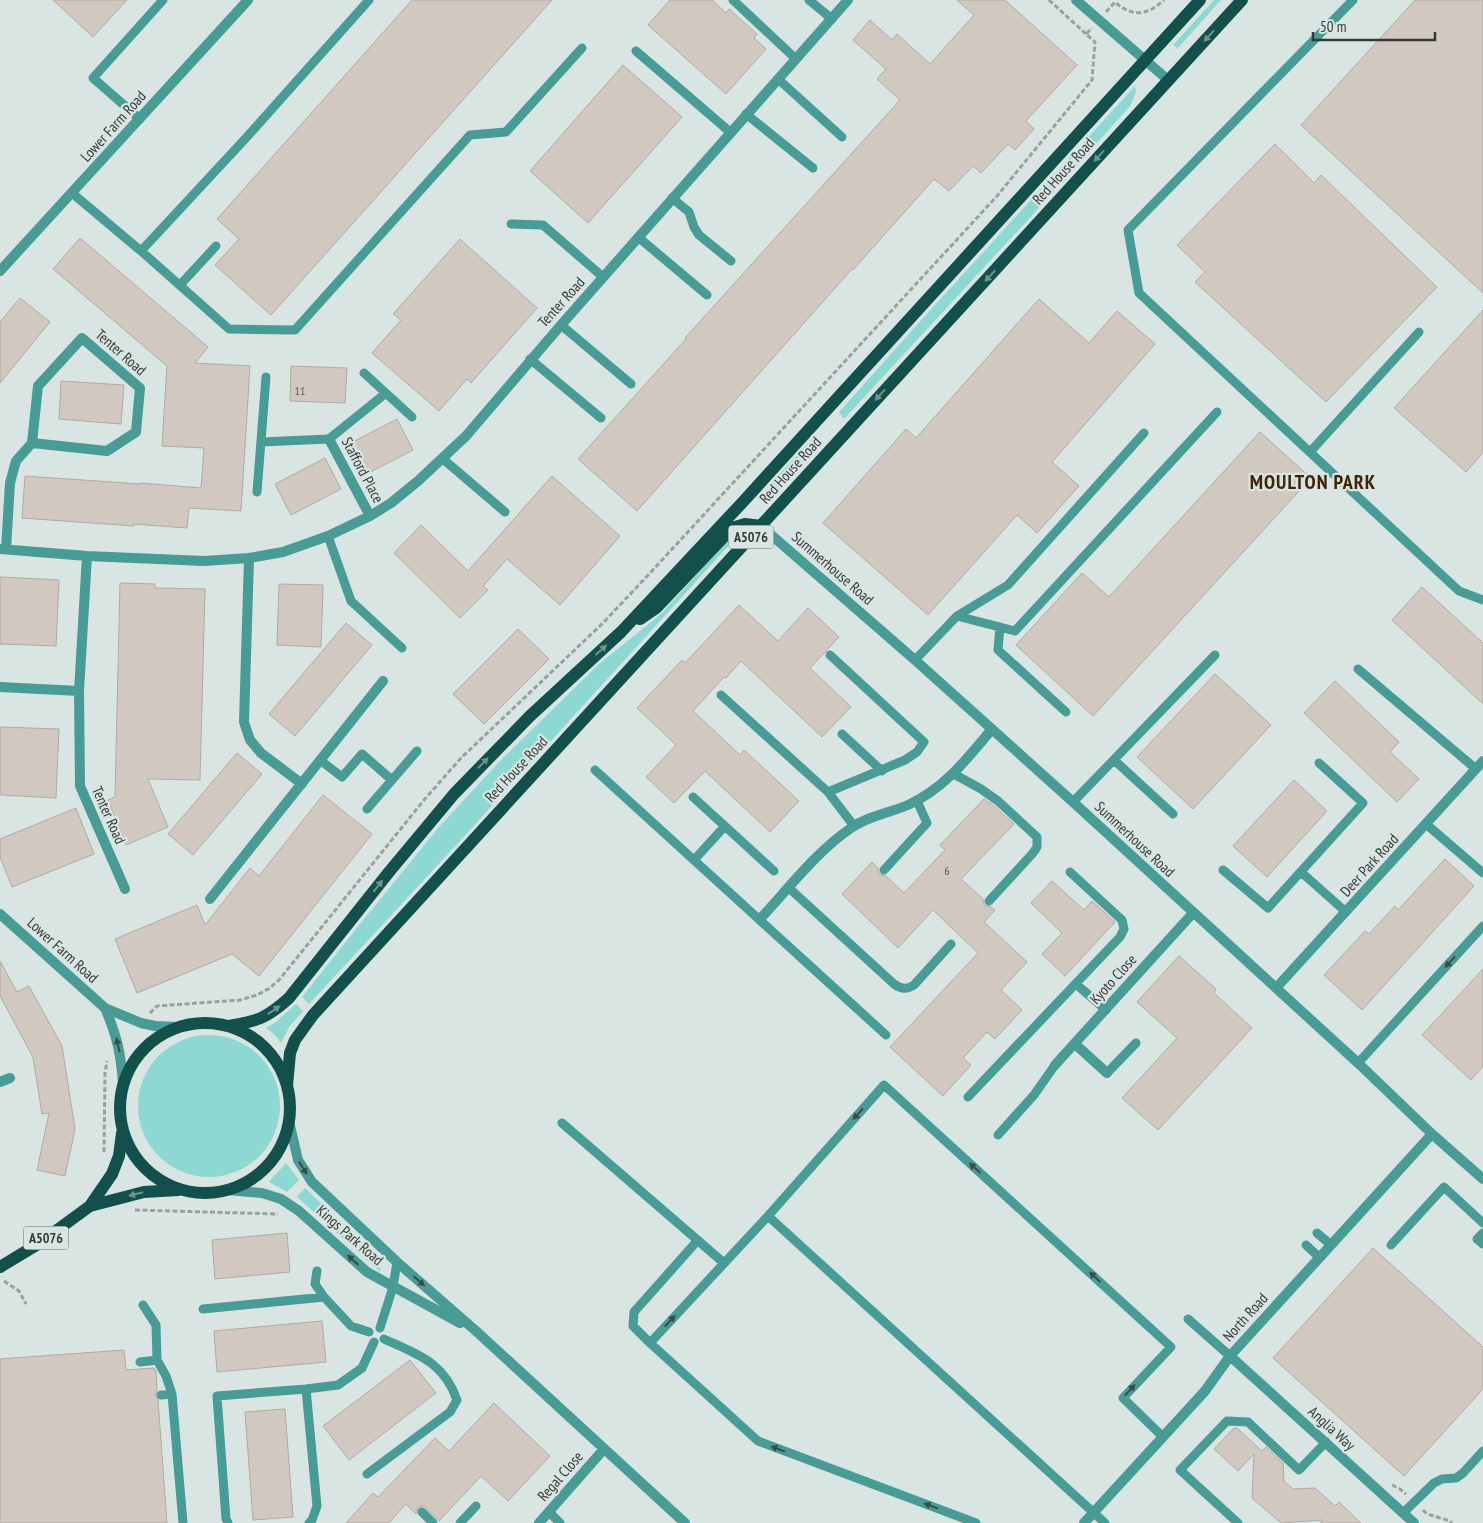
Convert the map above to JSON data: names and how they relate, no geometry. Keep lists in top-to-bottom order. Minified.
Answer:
{"streets":{"main road":["Red House Road","A5076"],"street":["Lower Farm Road","Tenter Road","Stafford Place","Summerhouse Road","Deer Park Road","Kyoto Close","Kings Park Road","North Road","Anglia Way","Regal Close"]},"crossings":[["Red House Road","A5076"],["Red House Road","Summerhouse Road"],["Red House Road","Kings Park Road"],["Tenter Road","Stafford Place"],["A5076","Kings Park Road"],["Summerhouse Road","Deer Park Road"],["Summerhouse Road","Kyoto Close"],["Summerhouse Road","North Road"],["Kings Park Road","Regal Close"],["North Road","Anglia Way"]],"districts":["MOULTON PARK"],"house_numbers":["11","6"],"scale_bar":"50 m"}
